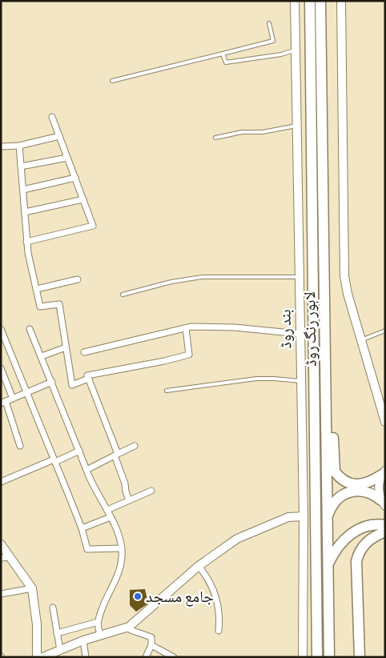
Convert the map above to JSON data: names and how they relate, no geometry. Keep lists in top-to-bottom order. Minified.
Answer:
{"streets":{"highway":["لاہور رنگ روڈ"],"main road":["بند روڈ"]},"places":["جامع مسجد"]}
